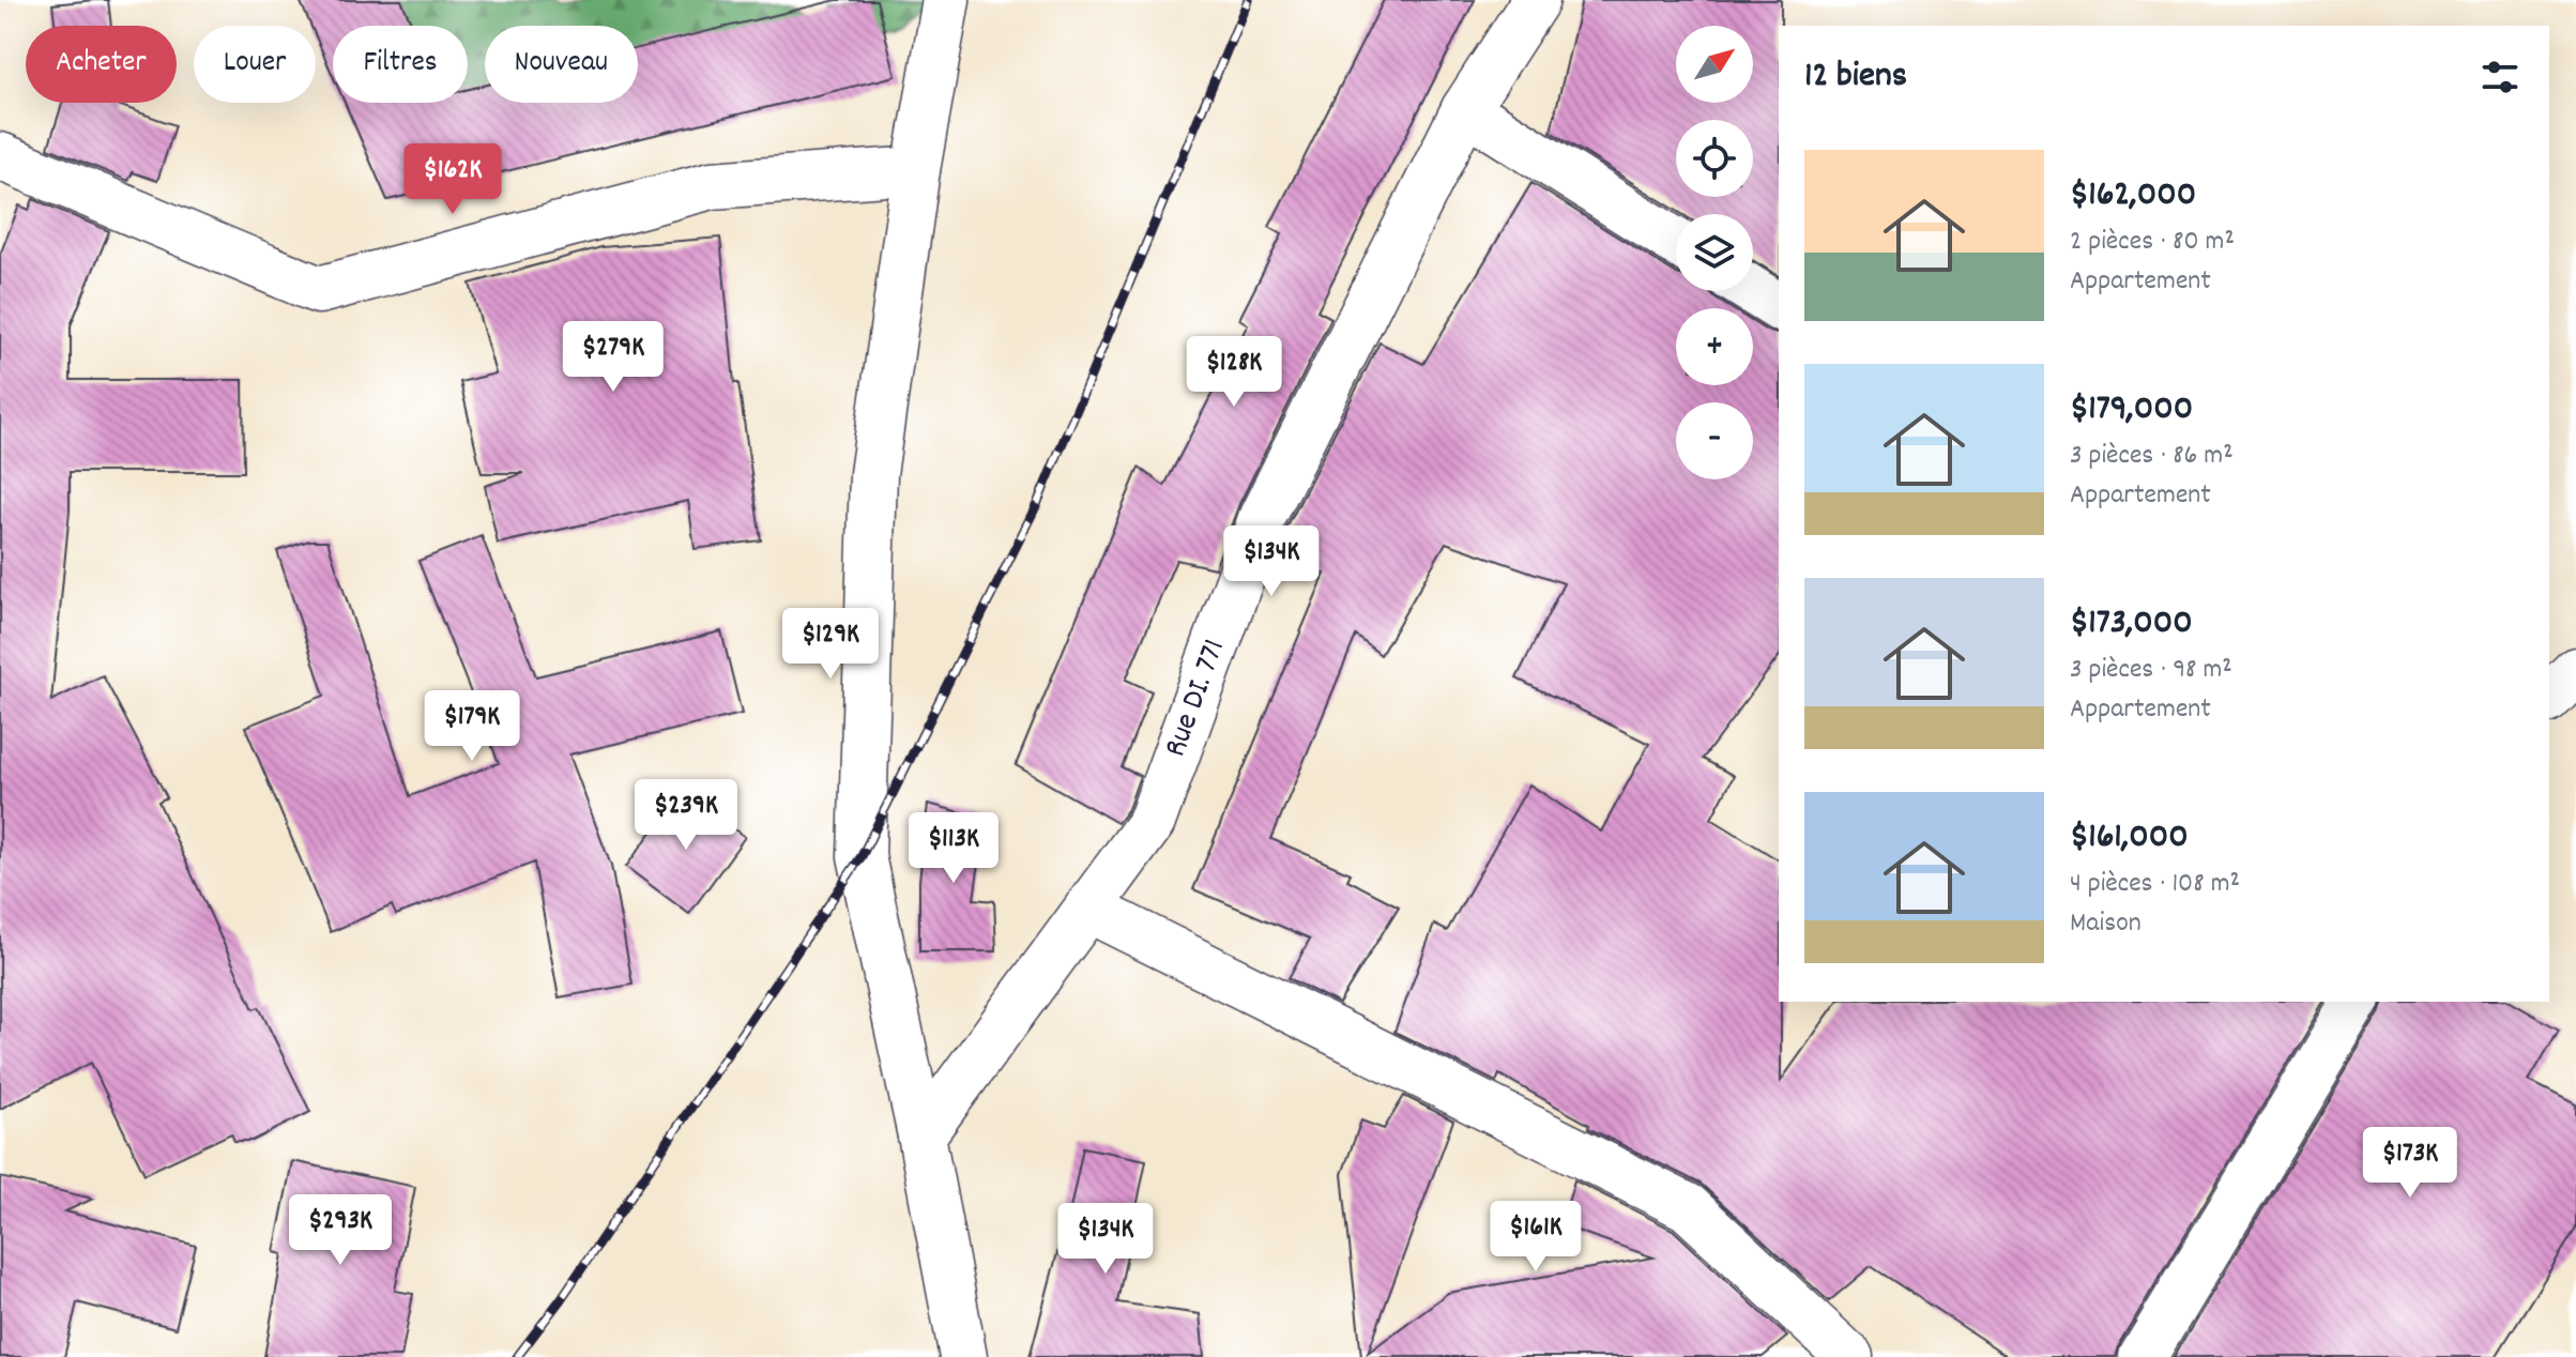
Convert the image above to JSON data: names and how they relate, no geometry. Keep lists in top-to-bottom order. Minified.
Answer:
{"streets":{"street":["Rue DI. 771"]},"north":"top right","page":{"map_buttons":["+","−"],"chip":["Acheter","Louer","Filtres","Nouveau"],"heading":"12 biens","list":[{"name":"$162,000","note":"2 pièces · 80 m² · Appartement"},{"name":"$179,000","note":"3 pièces · 86 m² · Appartement"},{"name":"$173,000","note":"3 pièces · 98 m² · Appartement"},{"name":"$161,000","note":"4 pièces · 108 m² · Maison"}],"price":["$162K","$279K","$128K","$134K","$129K","$179K","$239K","$113K","$173K","$293K","$161K","$134K"]}}
